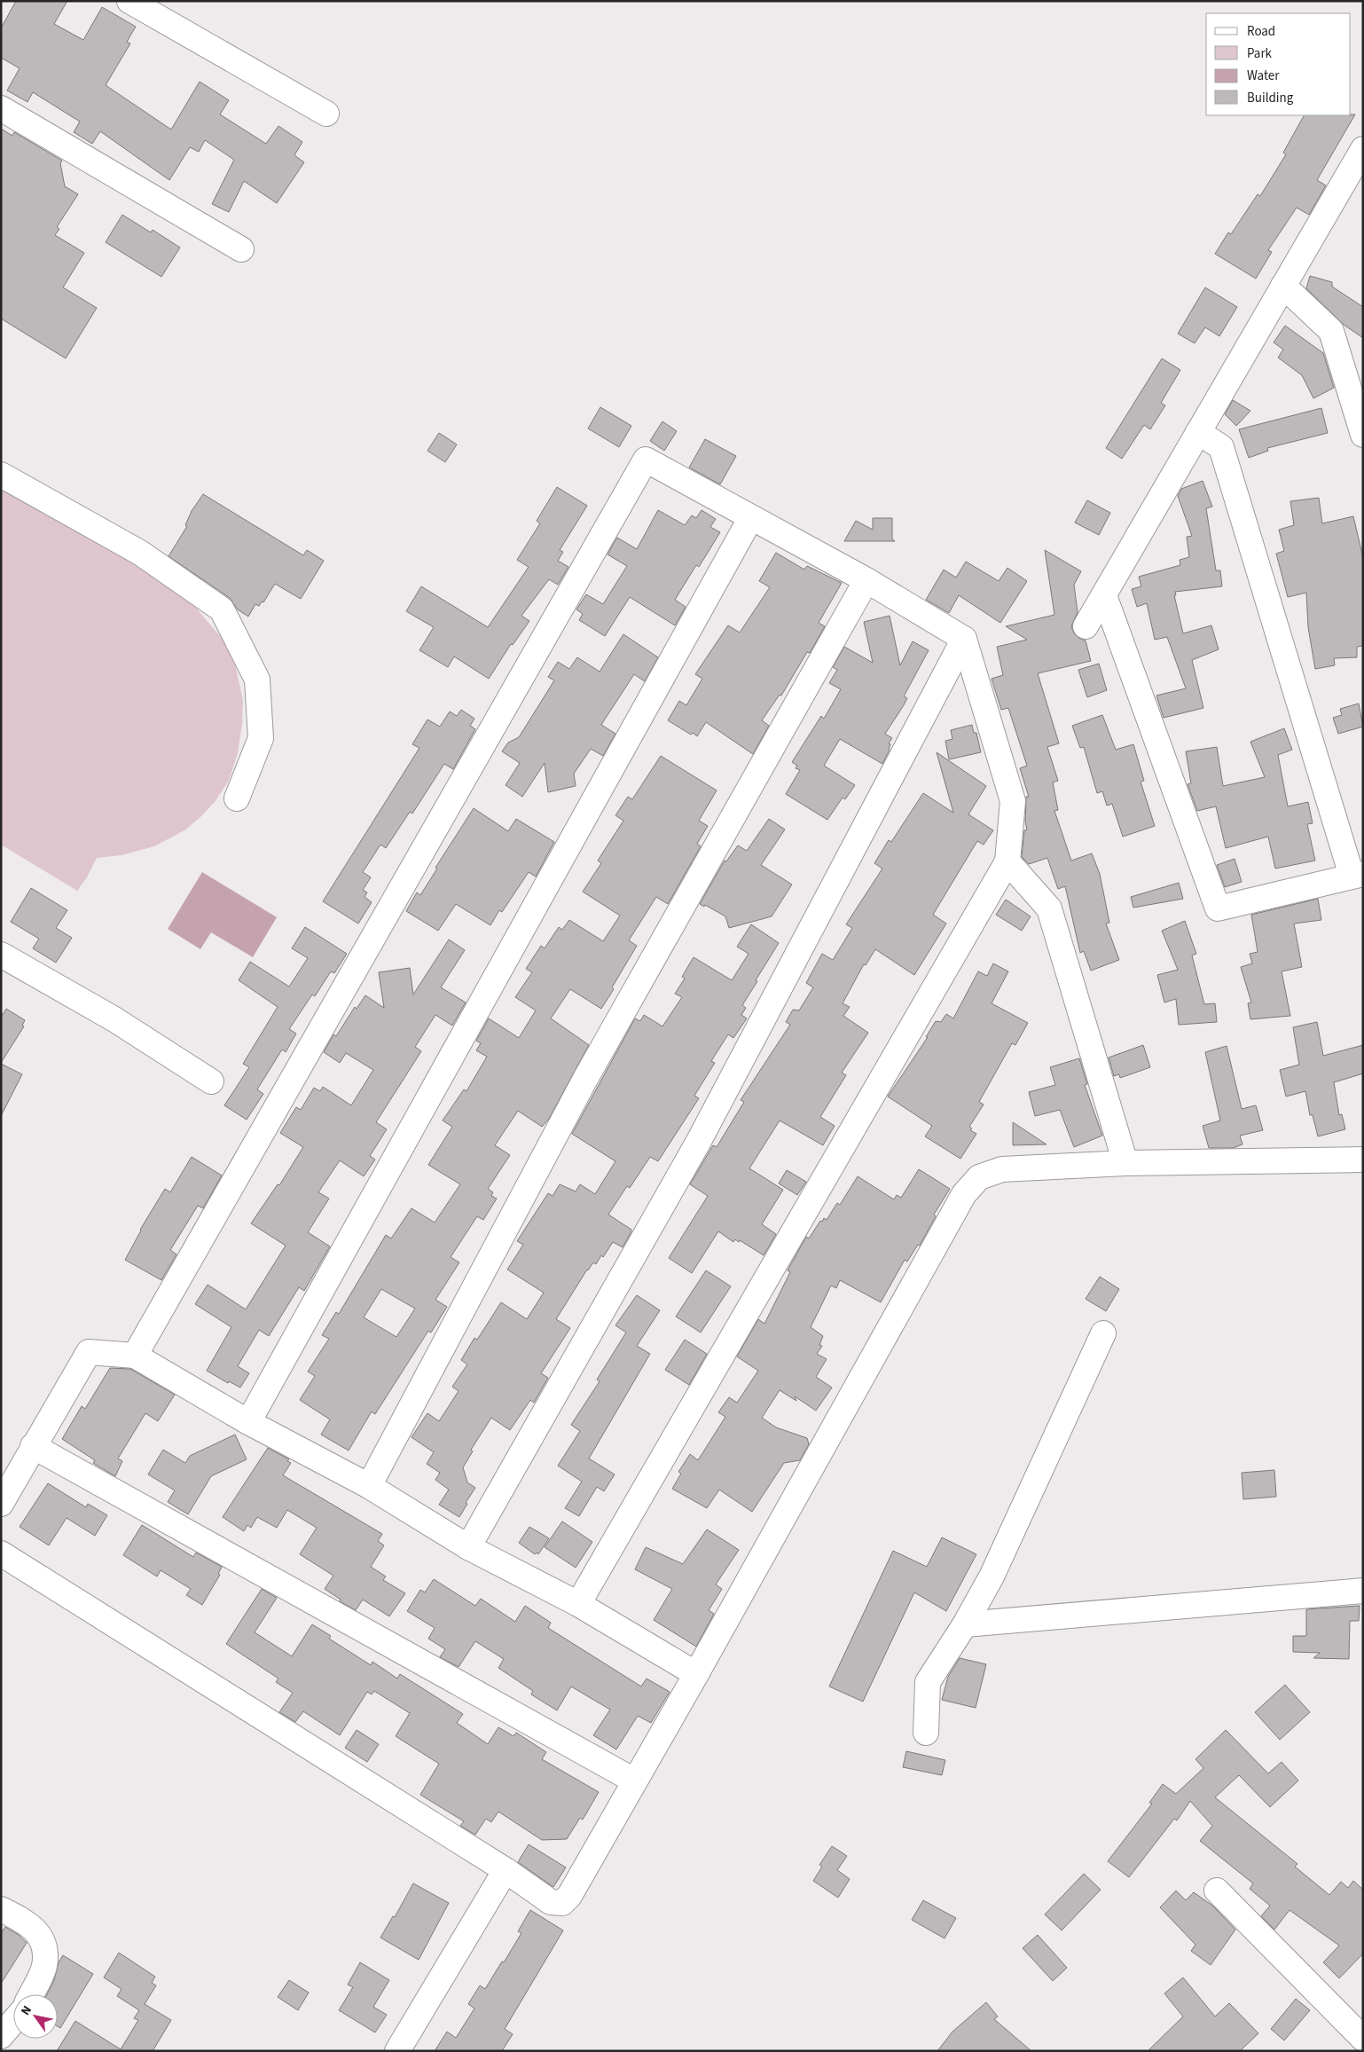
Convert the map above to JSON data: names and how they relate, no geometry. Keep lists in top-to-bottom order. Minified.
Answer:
{"legend":["Road","Park","Water","Building"],"north":"top left"}
